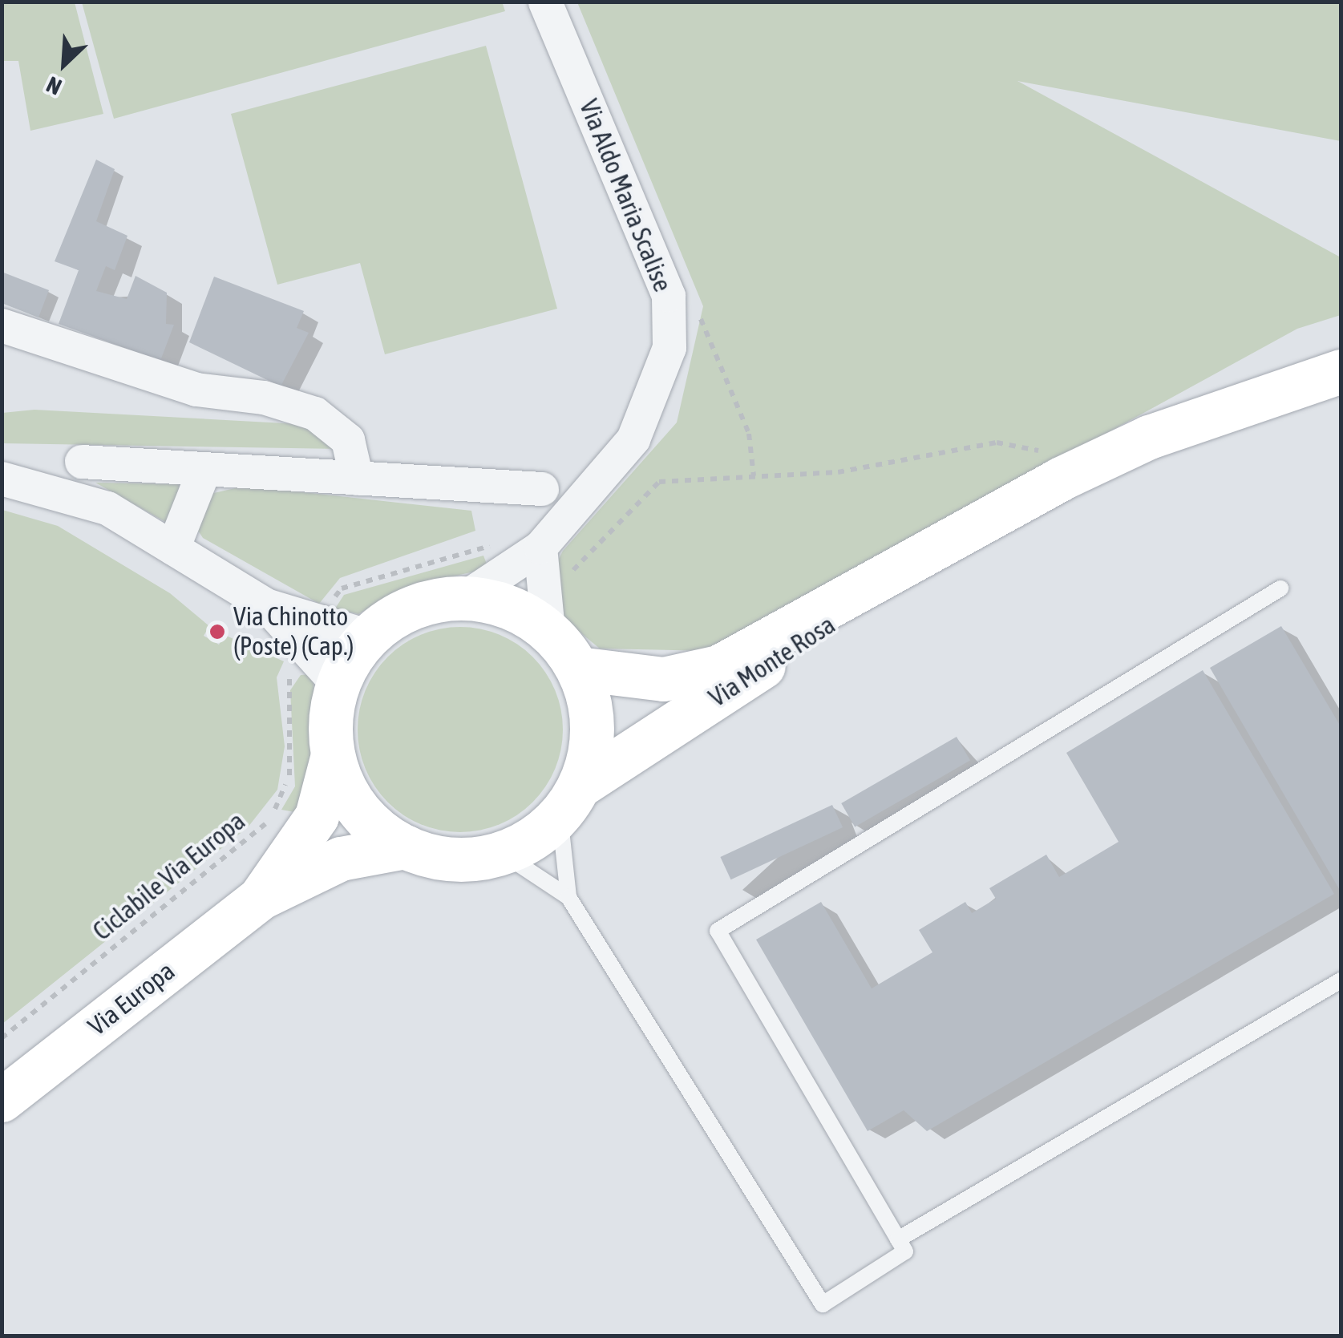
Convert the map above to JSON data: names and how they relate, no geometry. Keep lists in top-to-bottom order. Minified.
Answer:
{"streets":{"main road":["Via Monte Rosa","Via Europa"],"street":["Via Aldo Maria Scalise"],"path":["Ciclabile Via Europa"]},"crossings":[["Via Aldo Maria Scalise","Via Monte Rosa"],["Via Aldo Maria Scalise","Via Europa"],["Via Monte Rosa","Via Europa"]],"places":["Via Chinotto (Poste) (Cap.)"],"north":"bottom left"}
